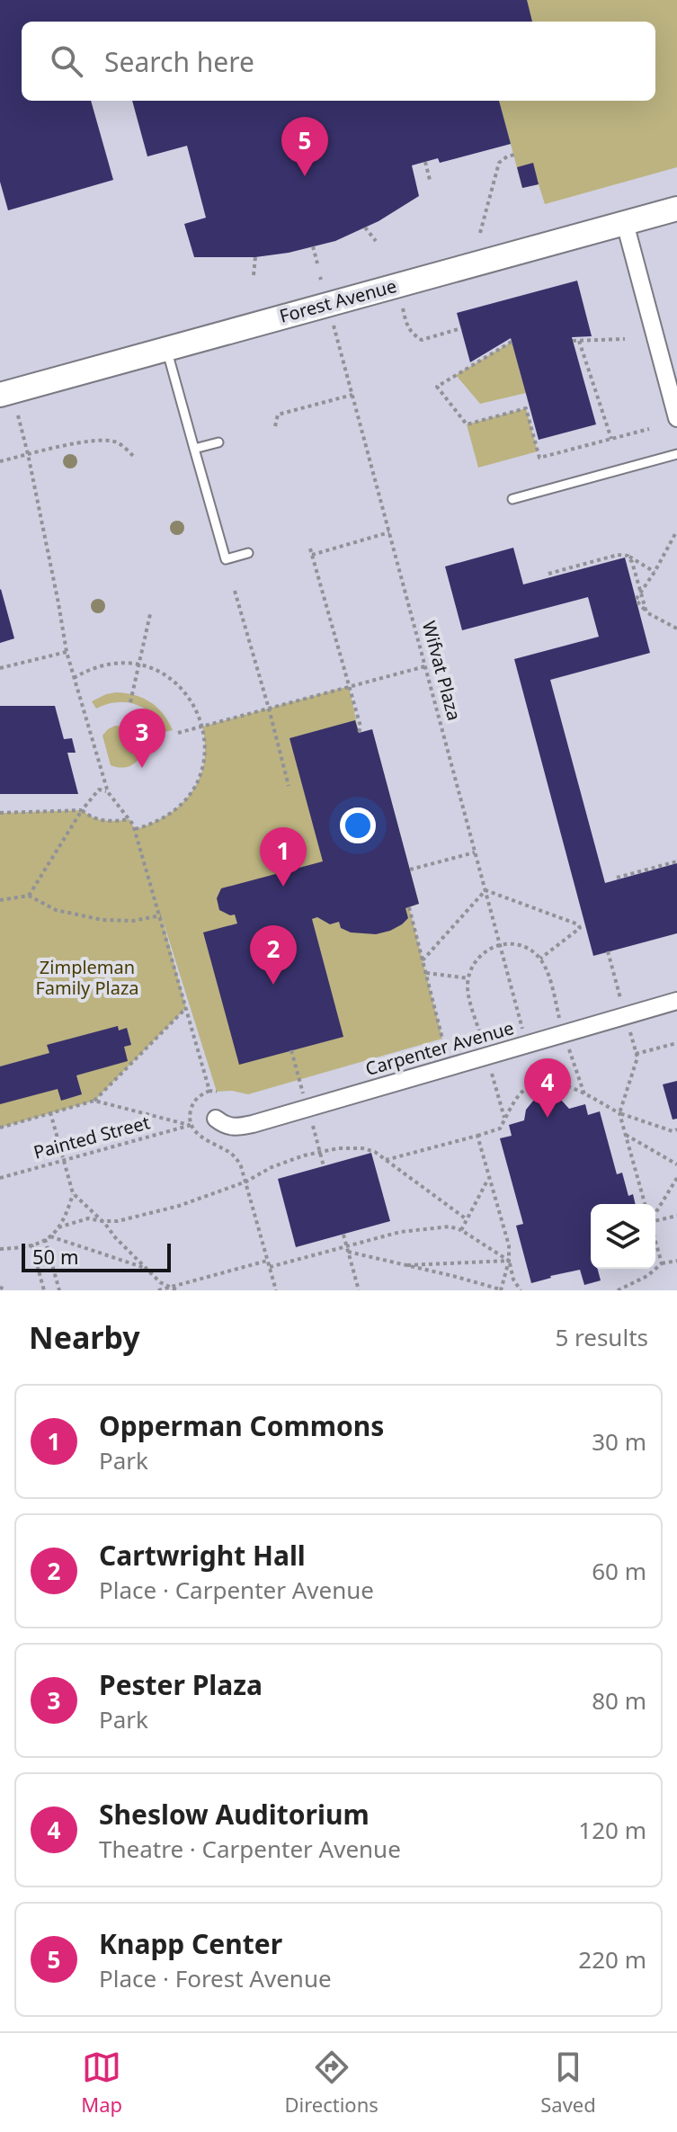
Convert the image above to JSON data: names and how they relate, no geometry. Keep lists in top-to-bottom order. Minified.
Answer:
{"streets":{"main road":["Forest Avenue"],"street":["Carpenter Avenue"],"path":["Wifvat Plaza","Painted Street"]},"parks":["Zimpleman Family Plaza"],"scale_bar":"50 m","page":{"search":"Search here","pins":["5","3","1","2","4"],"scale":"50 m","heading":["Nearby","5 results"],"list":[{"mark":"1","name":"Opperman Commons","note":"Park","value":"30 m"},{"mark":"2","name":"Cartwright Hall","note":"Place · Carpenter Avenue","value":"60 m"},{"mark":"3","name":"Pester Plaza","note":"Park","value":"80 m"},{"mark":"4","name":"Sheslow Auditorium","note":"Theatre · Carpenter Avenue","value":"120 m"},{"mark":"5","name":"Knapp Center","note":"Place · Forest Avenue","value":"220 m"}],"nav":["Map","Directions","Saved"]}}
